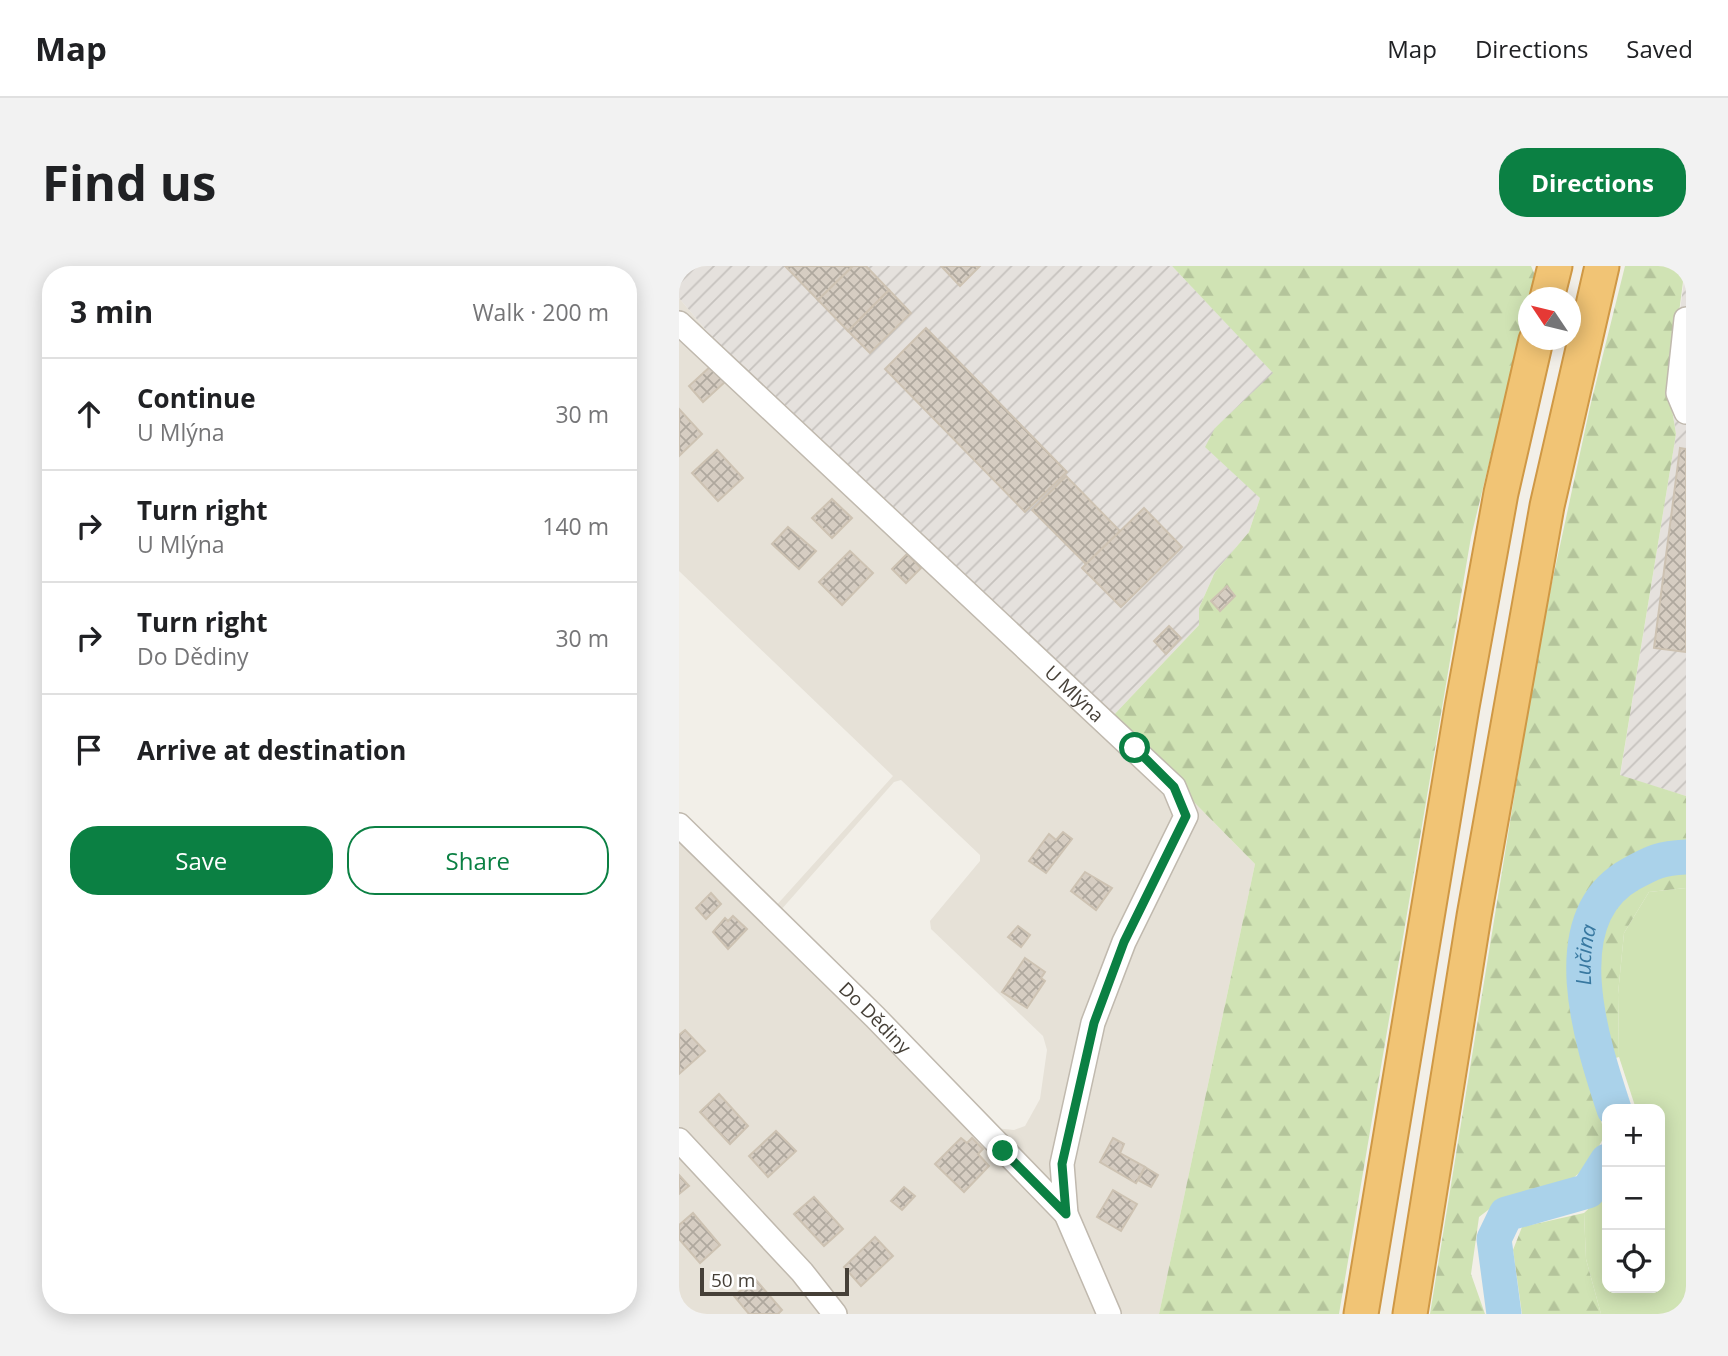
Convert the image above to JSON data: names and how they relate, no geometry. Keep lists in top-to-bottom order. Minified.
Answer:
{"streets":{"street":["U Mlýna","Do Dědiny"]},"crossings":[["U Mlýna","Do Dědiny"]],"water":["Lučina"],"scale_bar":"50 m","north":"top left","page":{"header":"Map","nav":["Map","Directions","Saved"],"buttons":["Directions",["Save","Share"]],"title":"Find us","heading":["3 min","Walk · 200 m"],"list":[["Continue","U Mlýna","30 m"],["Turn right","U Mlýna","140 m"],["Turn right","Do Dědiny","30 m"],"Arrive at destination"],"map_buttons":["+","−"],"scale":"50 m"}}
